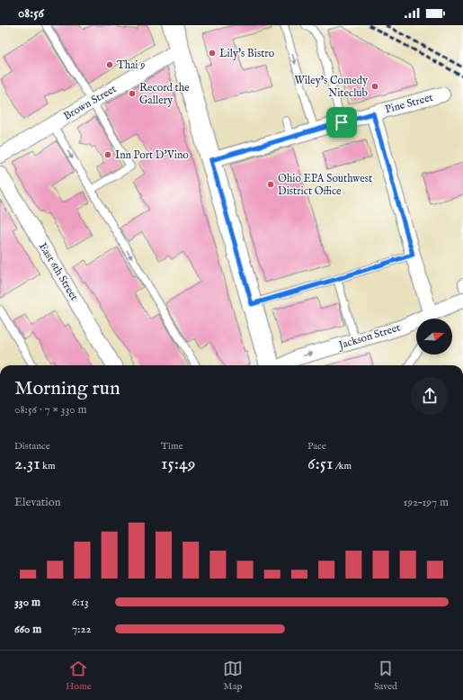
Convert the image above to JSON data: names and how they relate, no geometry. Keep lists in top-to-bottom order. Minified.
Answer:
{"streets":{"street":["Brown Street","Pine Street","East 6th Street","Jackson Street"]},"one_way":["Jackson Street"],"places":["Lily's Bistro","Thai 9","Wiley’s Comedy Niteclub","Record the Gallery","Inn Port D'Vino","Ohio EPA Southwest District Office"],"north":"right","page":{"status":"08:56","heading":["Morning run","08:56 · 7 × 330 m"],"stats":[["Distance","2.31 km"],["Time","15:49"],["Pace","6:51 /km"]],"chart":["Elevation","192–197 m"],"list":[{"name":"330 m","note":"6:13"},{"name":"660 m","note":"7:22"}],"tabs":["Home","Map","Saved"]}}
